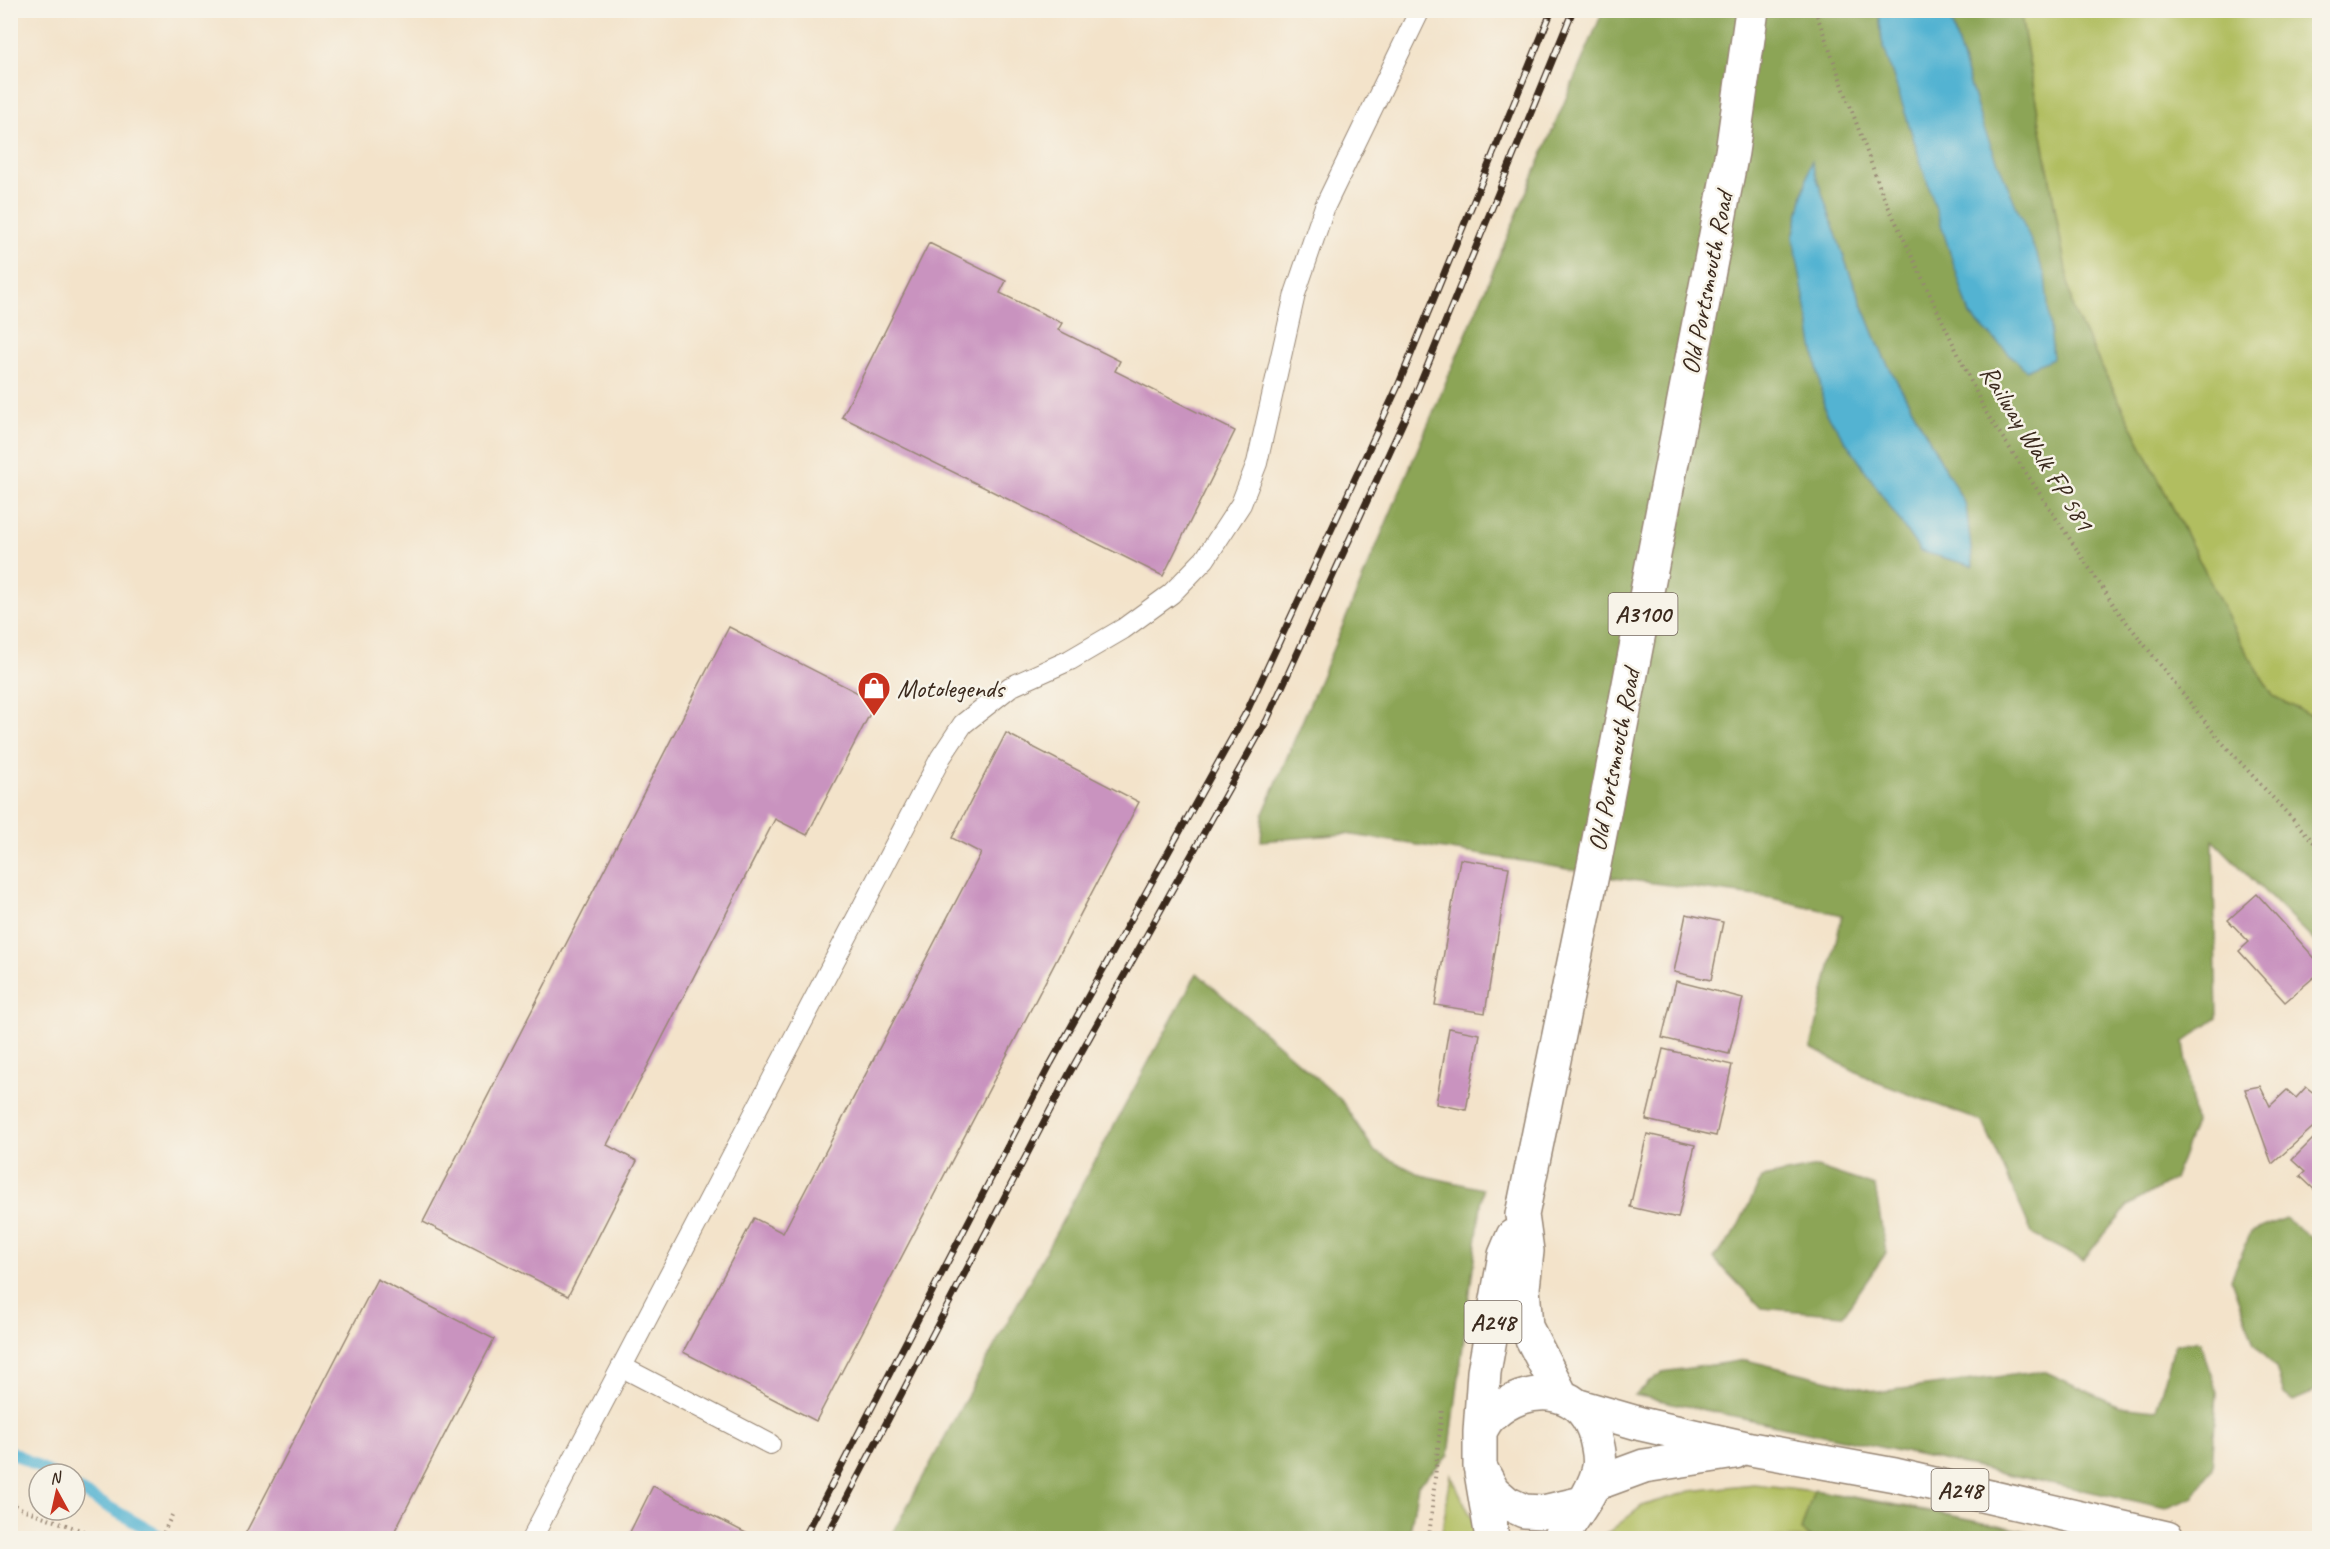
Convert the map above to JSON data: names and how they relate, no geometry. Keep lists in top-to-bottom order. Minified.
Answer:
{"streets":{"main road":["Old Portsmouth Road","A3100","A248"],"path":["Railway Walk FP 581"]},"crossings":[["Old Portsmouth Road","A248"]],"places":{"shop":["Motolegends"]},"north":"top"}
